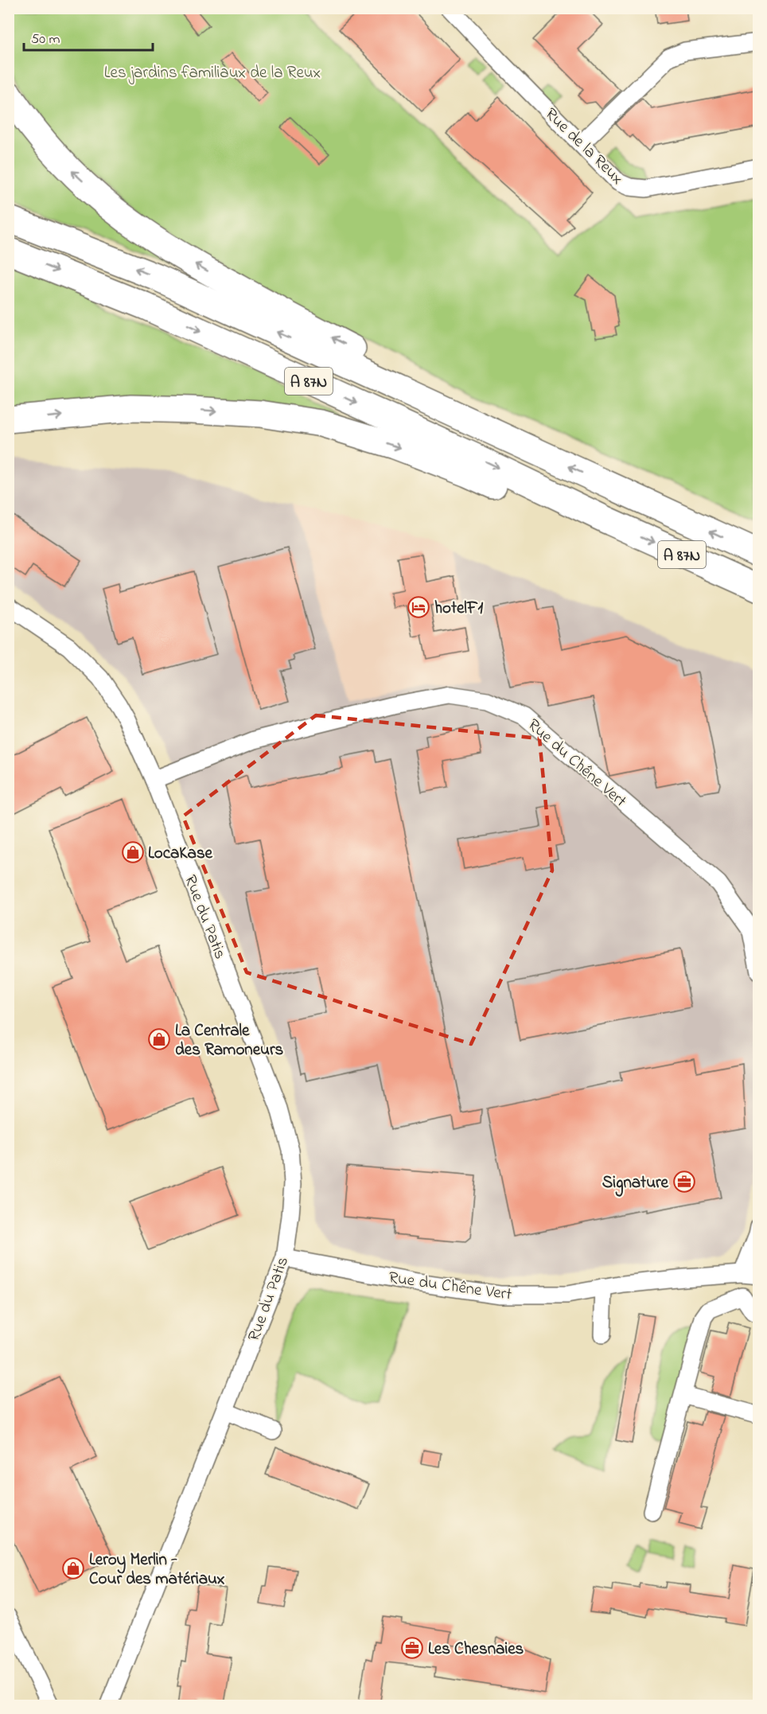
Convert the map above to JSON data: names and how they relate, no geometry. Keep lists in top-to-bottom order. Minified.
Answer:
{"streets":{"highway":["A 87N"],"street":["Rue de la Reux","Rue du Chêne Vert","Rue du Patis"]},"crossings":[["Rue du Chêne Vert","Rue du Patis"]],"parks":["Les jardins familiaux de la Reux"],"places":{"hotel":["hotelF1"],"shop":["LocaKase","La Centrale des Ramoneurs","Leroy Merlin - Cour des matériaux"],"office":["Signature","Les Chesnaies"]},"scale_bar":"50 m"}
